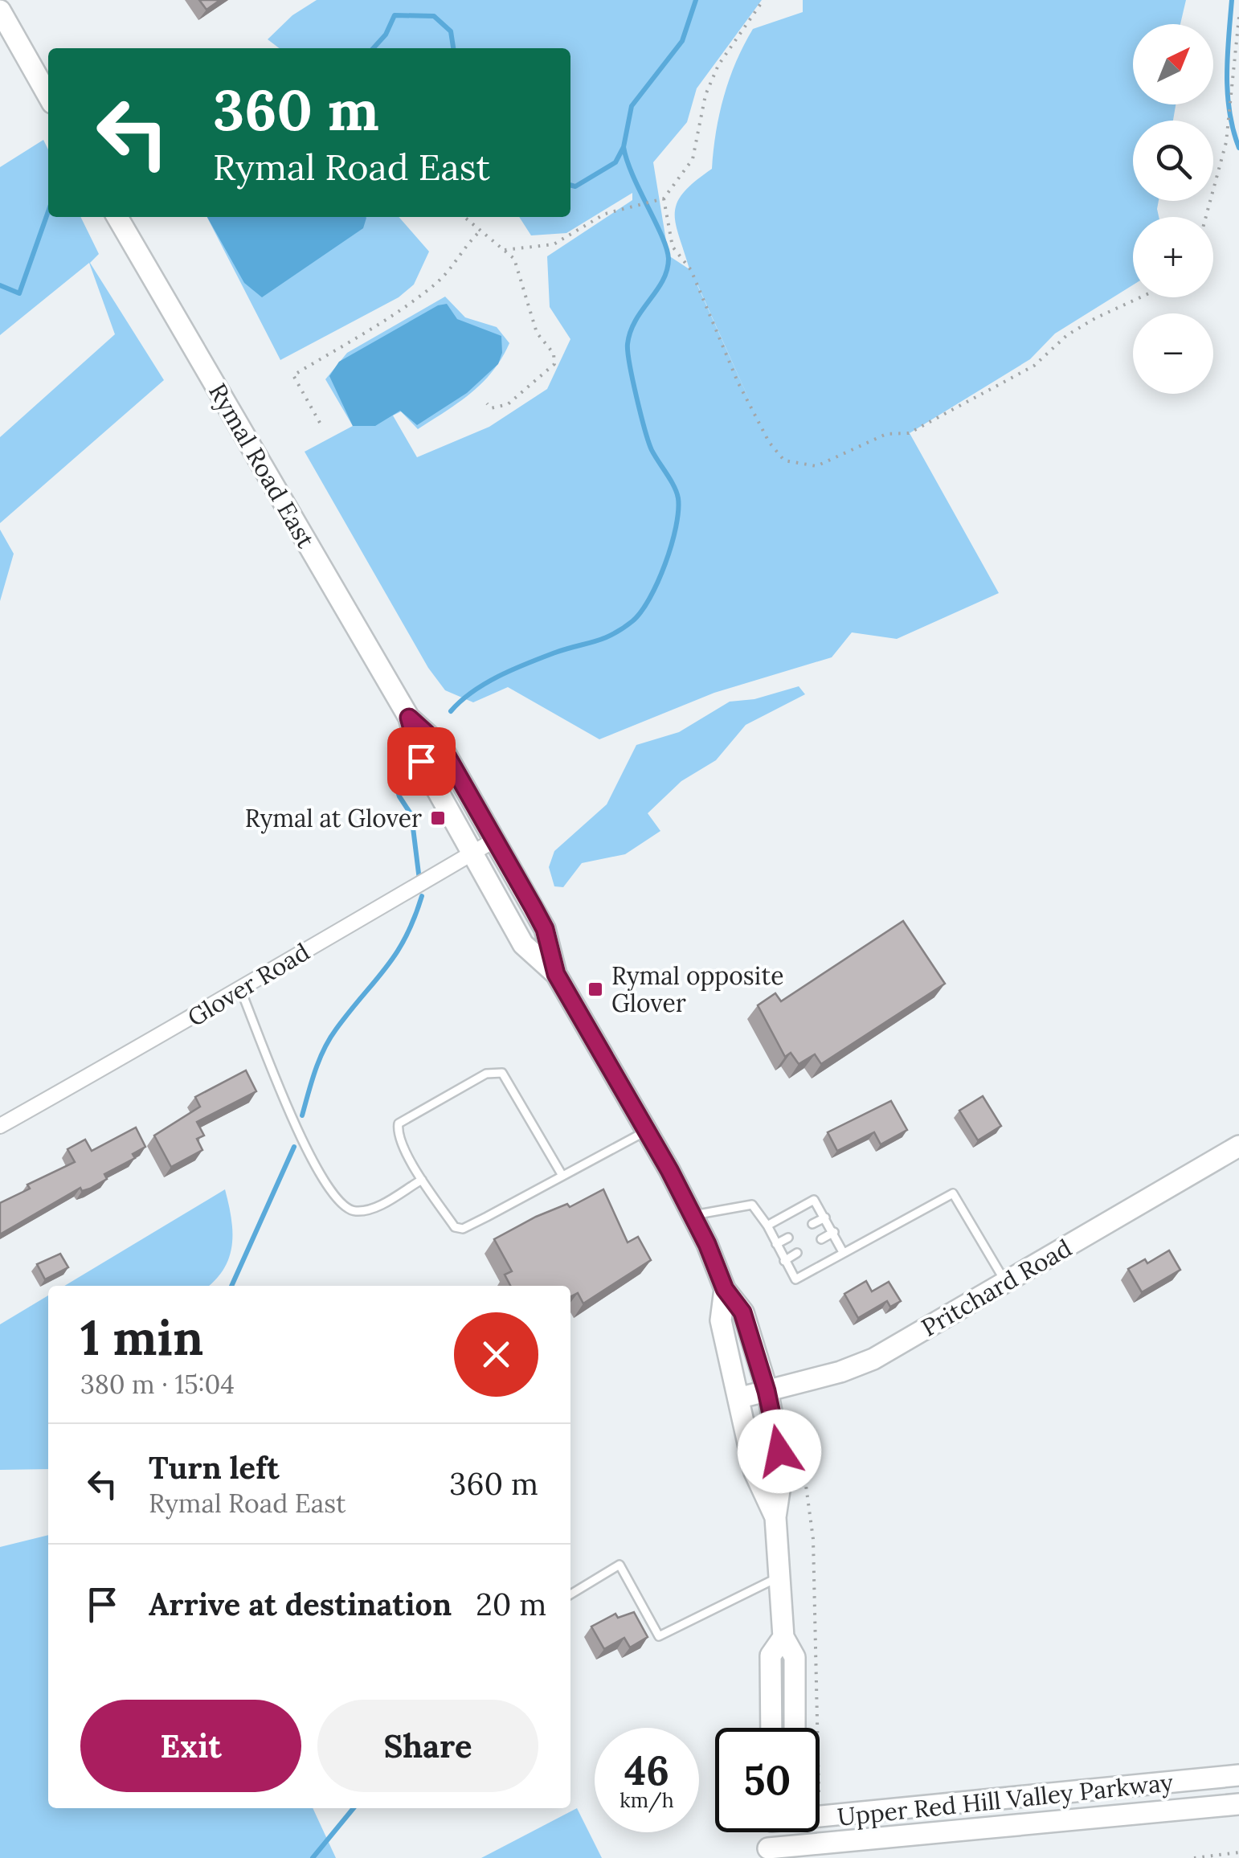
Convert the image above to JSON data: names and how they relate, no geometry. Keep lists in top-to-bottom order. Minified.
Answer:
{"streets":{"main road":["Rymal Road East","Pritchard Road","Upper Red Hill Valley Parkway"],"street":["Glover Road"]},"crossings":[["Rymal Road East","Glover Road"],["Rymal Road East","Pritchard Road"]],"places":{"transit":["Rymal at Glover","Rymal opposite Glover"]},"north":"top right","page":{"map_buttons":["+","−"],"turn":["360 m","Rymal Road East"],"heading":["1 min","380 m · 15:04"],"list":[{"name":"Turn left","note":"Rymal Road East","value":"360 m"},{"name":"Arrive at destination","value":"20 m"}],"buttons":["Exit","Share"],"speed":"46 km/h","limit":"50"}}
